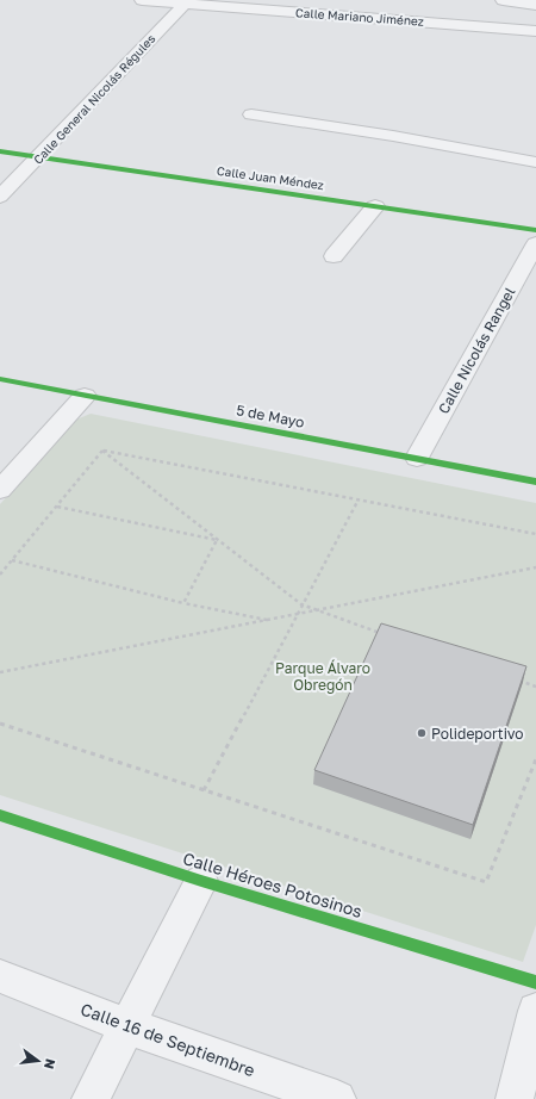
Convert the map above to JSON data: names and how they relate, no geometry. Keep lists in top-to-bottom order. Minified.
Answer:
{"streets":{"street":["Calle Mariano Jiménez","Calle General Nicolás Régules","Calle Juan Méndez","Calle Nicolás Rangel","5 de Mayo","Calle Héroes Potosinos","Calle 16 de Septiembre"]},"crossings":[["Calle Mariano Jiménez","Calle General Nicolás Régules"],["Calle General Nicolás Régules","Calle Juan Méndez"],["Calle Nicolás Rangel","5 de Mayo"]],"parks":["Parque Álvaro Obregón"],"places":["Polideportivo"],"north":"right"}
